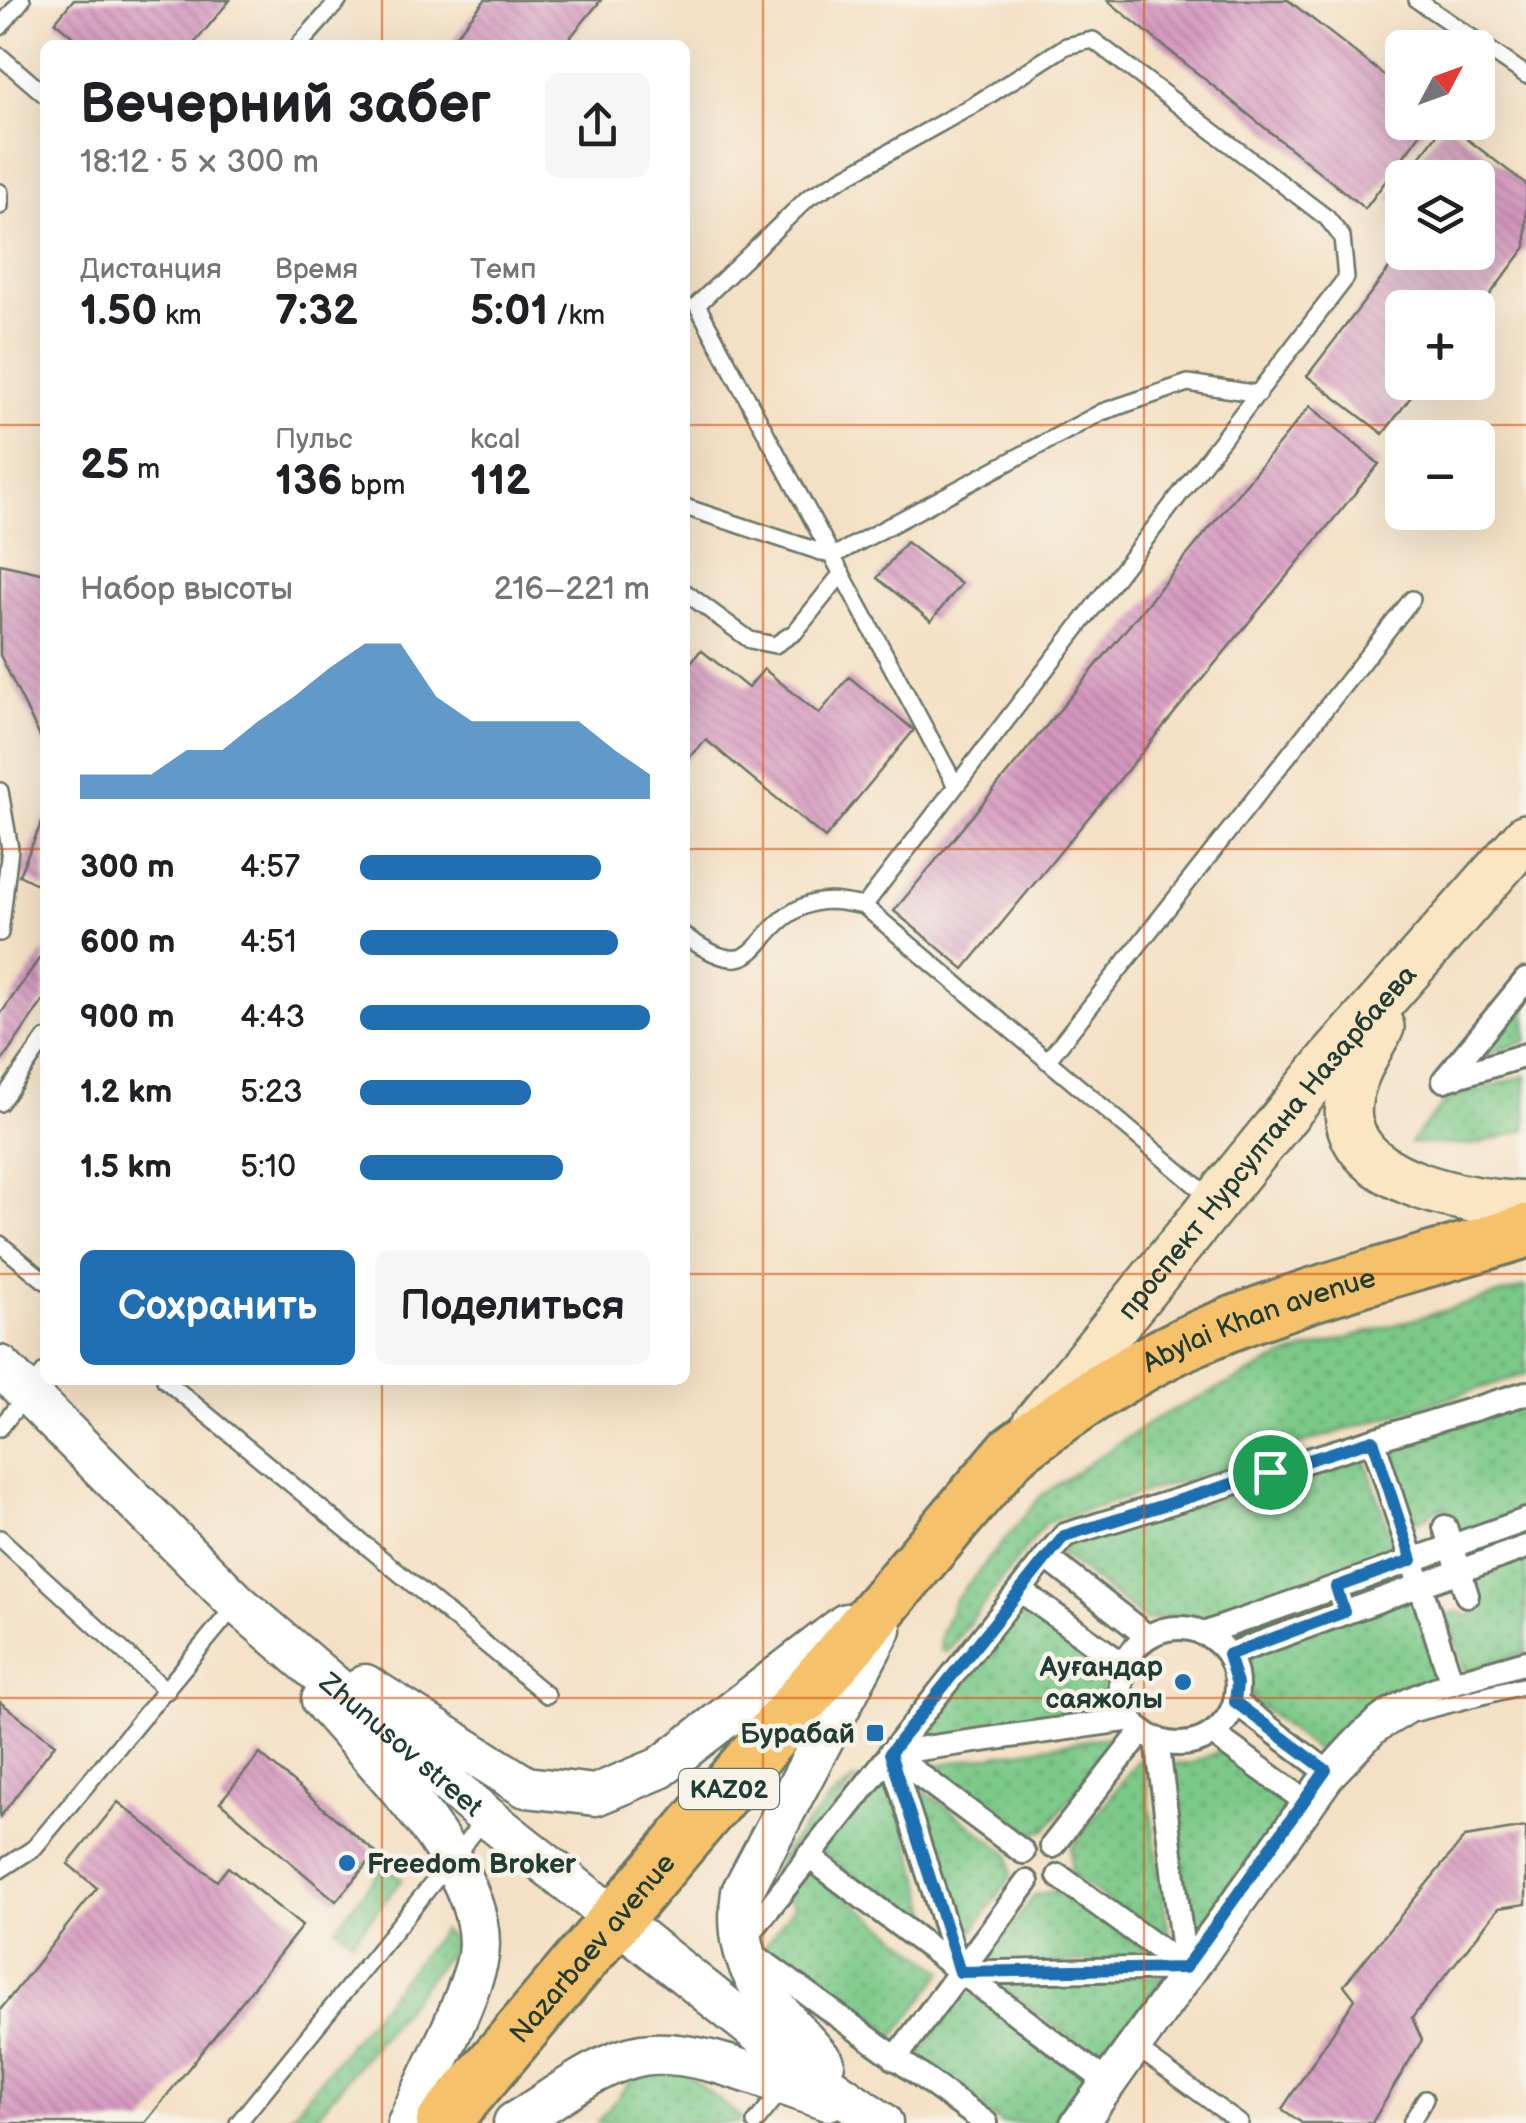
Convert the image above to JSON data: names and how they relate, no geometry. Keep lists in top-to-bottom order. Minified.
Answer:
{"streets":{"highway":["Abylai Khan avenue","KАZ02","Nazarbaev avenue"],"main road":["проспект Нурсултана Назарбаева"],"street":["Zhunusov street"]},"crossings":[["проспект Нурсултана Назарбаева","Abylai Khan avenue"],["проспект Нурсултана Назарбаева","Nazarbaev avenue"],["Abylai Khan avenue","Nazarbaev avenue"],["Zhunusov street","Nazarbaev avenue"]],"places":{"other":["Ауғандар саяжолы","Freedom Broker"],"transit":["Бурабай"]},"north":"top right","page":{"map_buttons":["+","−"],"heading":["Вечерний забег","18:12 · 5 × 300 m"],"stats":[["Дистанция","1.50 km"],["Время","7:32"],["Темп","5:01 /km"],["25 m"],["Пульс","136 bpm"],["kcal","112"]],"chart":["Набор высоты","216–221 m"],"list":[{"name":"300 m","note":"4:57"},{"name":"600 m","note":"4:51"},{"name":"900 m","note":"4:43"},{"name":"1.2 km","note":"5:23"},{"name":"1.5 km","note":"5:10"}],"buttons":["Сохранить","Поделиться"]}}
